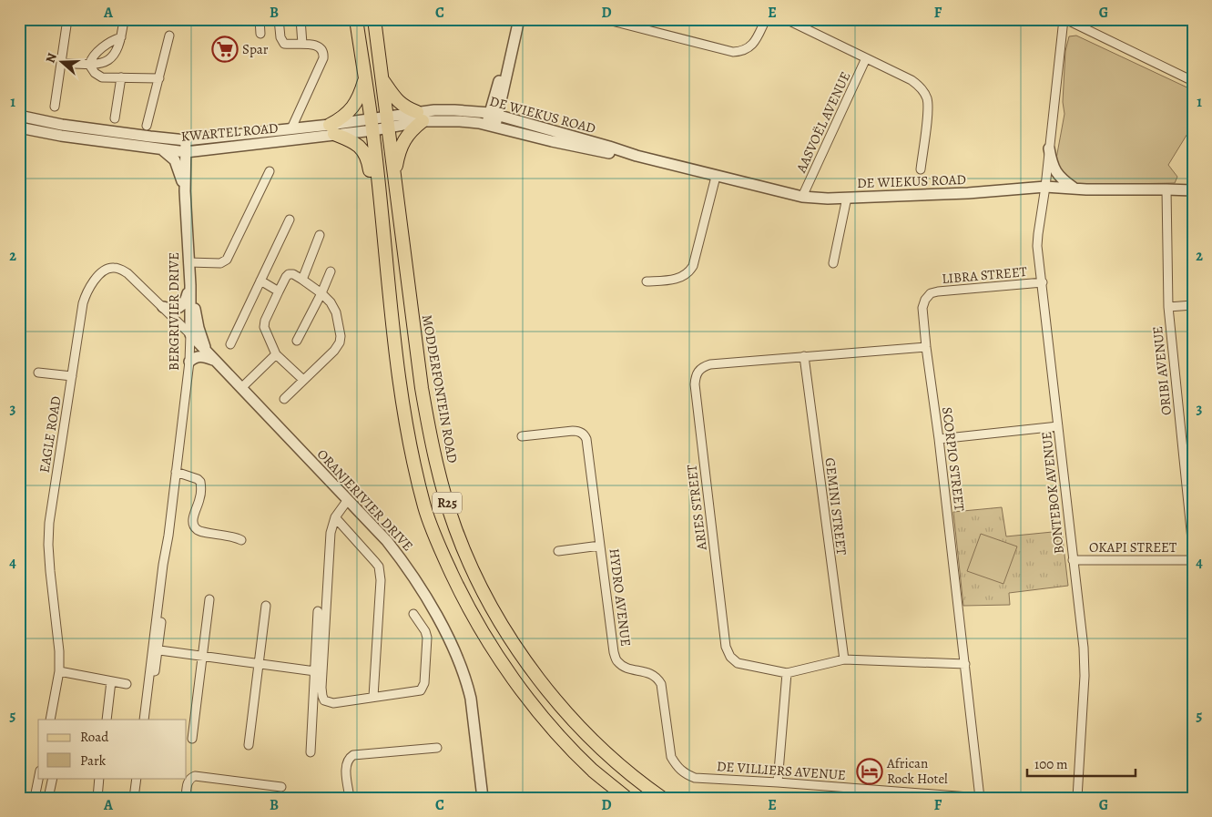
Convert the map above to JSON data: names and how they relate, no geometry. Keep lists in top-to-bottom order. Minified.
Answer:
{"streets":{"main road":["MODDERFONTEIN ROAD","R25"],"street":["DE WIEKUS ROAD","AASVOËL AVENUE","KWARTEL ROAD","LIBRA STREET","BERGRIVIER DRIVE","ORIBI AVENUE","EAGLE ROAD","SCORPIO STREET","BONTEBOK AVENUE","ORANJERIVIER DRIVE","GEMINI STREET","ARIES STREET","OKAPI STREET","HYDRO AVENUE","DE VILLIERS AVENUE"]},"crossings":[["DE WIEKUS ROAD","AASVOËL AVENUE"],["DE WIEKUS ROAD","KWARTEL ROAD"],["DE WIEKUS ROAD","ORIBI AVENUE"],["DE WIEKUS ROAD","MODDERFONTEIN ROAD"],["DE WIEKUS ROAD","BONTEBOK AVENUE"],["KWARTEL ROAD","BERGRIVIER DRIVE"],["KWARTEL ROAD","MODDERFONTEIN ROAD"],["KWARTEL ROAD","R25"],["LIBRA STREET","SCORPIO STREET"],["LIBRA STREET","BONTEBOK AVENUE"],["BERGRIVIER DRIVE","EAGLE ROAD"],["BERGRIVIER DRIVE","ORANJERIVIER DRIVE"],["EAGLE ROAD","ORANJERIVIER DRIVE"],["SCORPIO STREET","DE VILLIERS AVENUE"],["BONTEBOK AVENUE","OKAPI STREET"],["GEMINI STREET","ARIES STREET"],["HYDRO AVENUE","DE VILLIERS AVENUE"]],"places":{"supermarket":["Spar"],"hotel":["African Rock Hotel"]},"legend":["Road","Park"],"scale_bar":"100 m","north":"left","grid":{"columns":["A","B","C","D","E","F","G"],"rows":["1","2","3","4","5"]}}
